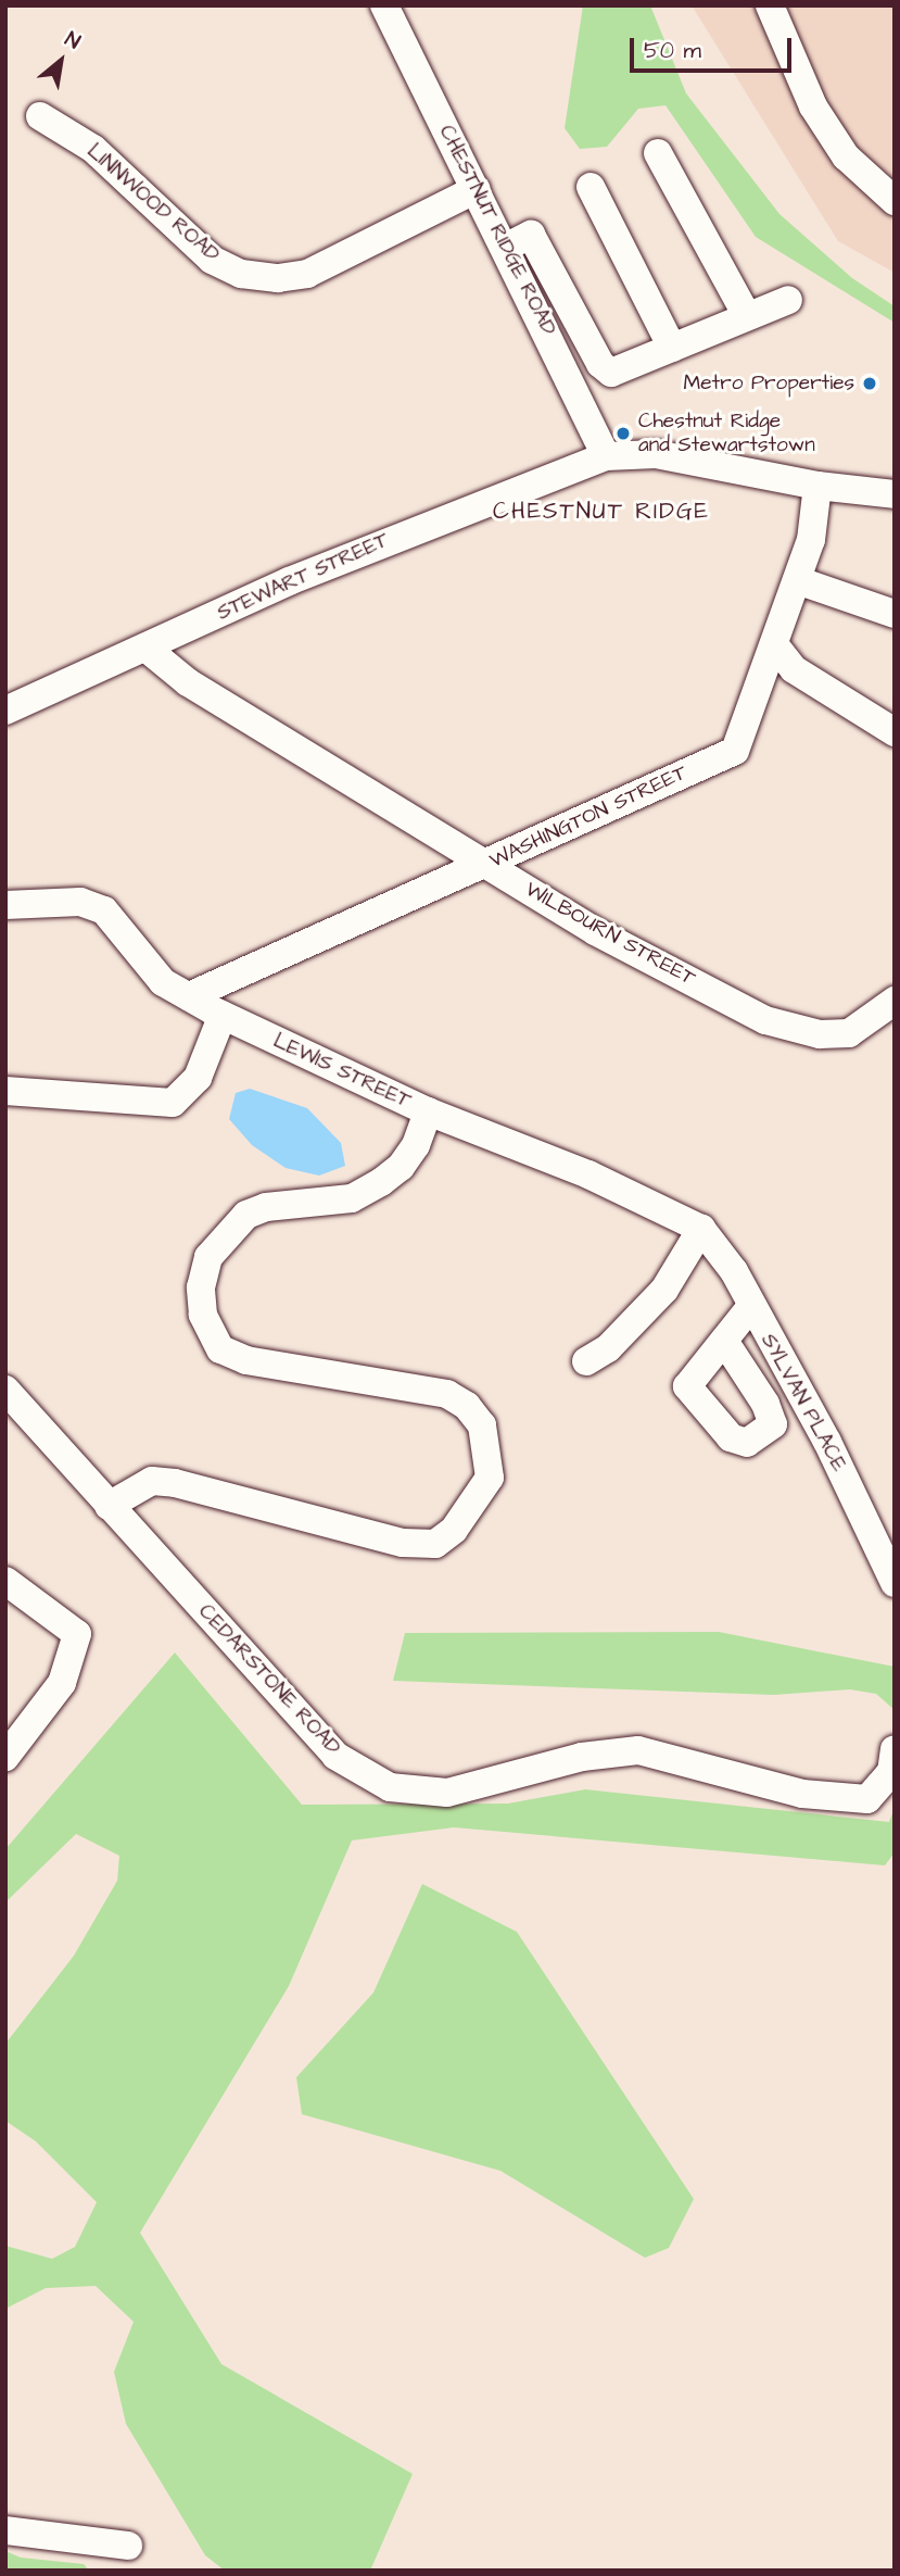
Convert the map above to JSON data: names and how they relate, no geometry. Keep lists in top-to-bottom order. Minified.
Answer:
{"streets":{"street":["LINNWOOD ROAD","CHESTNUT RIDGE ROAD","STEWART STREET","WASHINGTON STREET","WILBOURN STREET","LEWIS STREET","SYLVAN PLACE","CEDARSTONE ROAD"]},"crossings":[["LINNWOOD ROAD","CHESTNUT RIDGE ROAD"],["CHESTNUT RIDGE ROAD","STEWART STREET"],["STEWART STREET","WASHINGTON STREET"],["STEWART STREET","WILBOURN STREET"],["WASHINGTON STREET","WILBOURN STREET"],["WASHINGTON STREET","LEWIS STREET"],["LEWIS STREET","SYLVAN PLACE"]],"districts":["CHESTNUT RIDGE"],"places":["Metro Properties","Chestnut Ridge and Stewartstown"],"scale_bar":"50 m","north":"top right"}
